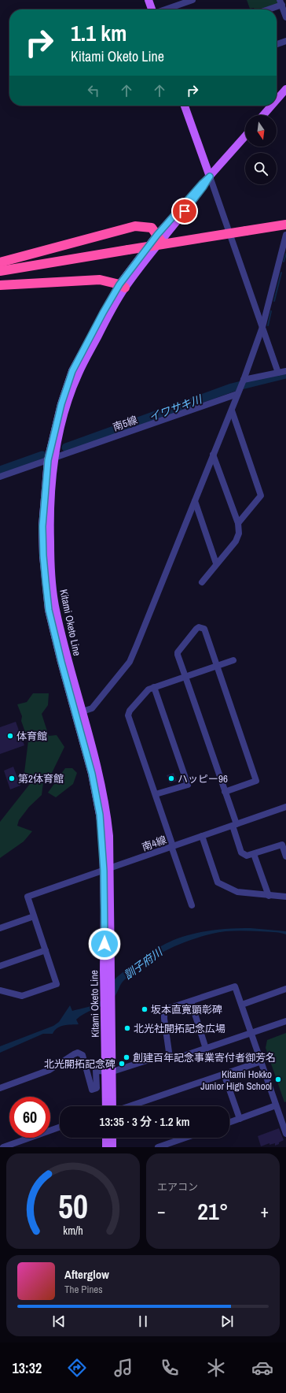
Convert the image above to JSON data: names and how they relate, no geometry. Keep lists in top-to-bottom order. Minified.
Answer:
{"streets":{"main road":["Kitami Oketo Line"],"street":["南5線","南4線"]},"crossings":[["南5線","Kitami Oketo Line"],["Kitami Oketo Line","南4線"]],"water":["イワサキ川","訓子府川"],"places":["体育館","第2体育館","ハッピー96","坂本直寛顕彰碑","北光社開拓記念広場","創建百年記念事業寄付者御芳名","北光開拓記念碑","Kitami Hokko Junior High School"],"north":"bottom","page":{"turn":["1.1 km","Kitami Oketo Line"],"limit":"60","trip":"13:35 · 3 分 · 1.2 km","tile":"エアコン","heat":["−","21°","+"],"song":["Afterglow","The Pines"],"tabs":"13:32","gauge":["50","km/h"]}}
